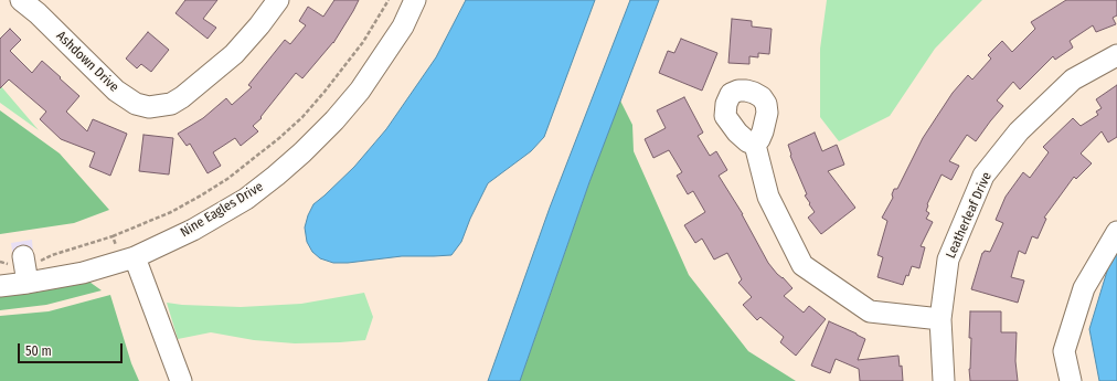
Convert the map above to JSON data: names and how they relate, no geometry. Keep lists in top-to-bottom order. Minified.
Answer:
{"streets":{"street":["Ashdown Drive","Nine Eagles Drive","Leatherleaf Drive"]},"scale_bar":"50 m"}
